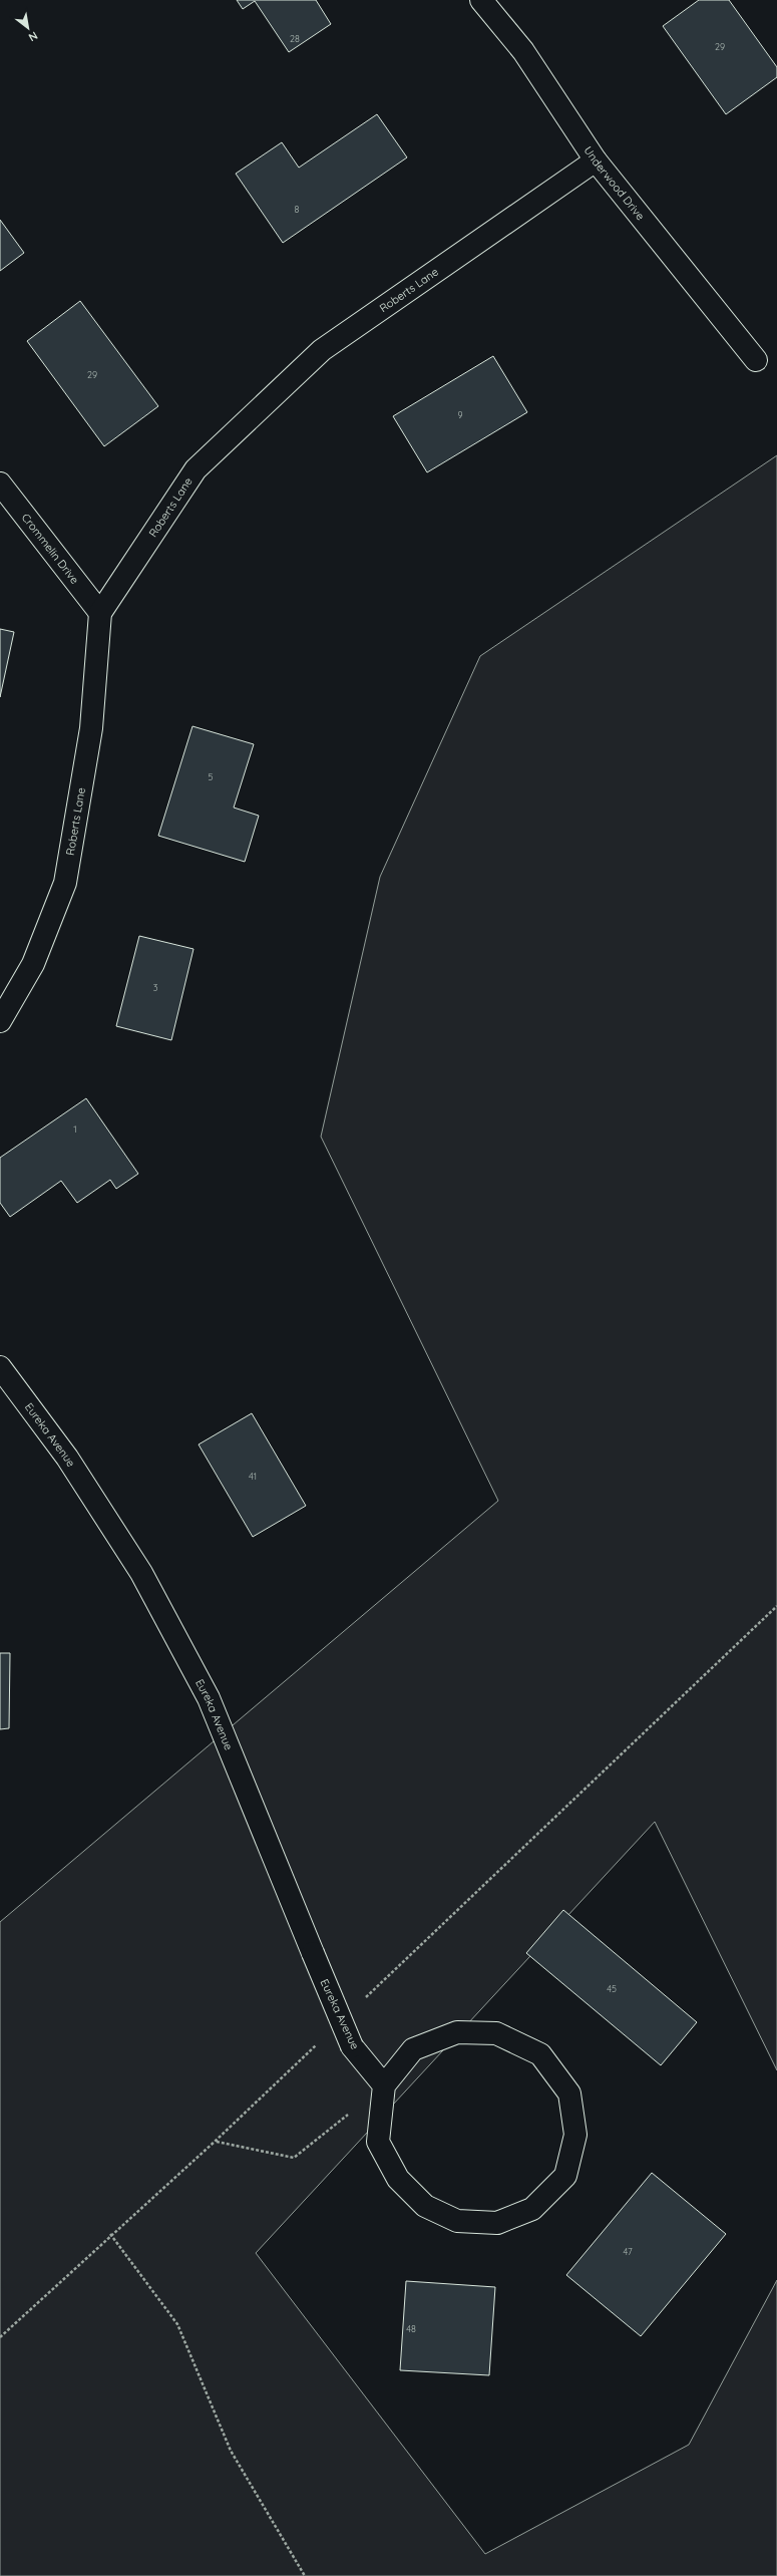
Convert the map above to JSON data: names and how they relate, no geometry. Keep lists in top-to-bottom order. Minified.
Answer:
{"streets":{"street":["Underwood Drive","Roberts Lane","Crommelin Drive","Eureka Avenue"]},"crossings":[["Underwood Drive","Roberts Lane"],["Roberts Lane","Crommelin Drive"]],"house_numbers":["28","29","8","29","9","5","3","1","41","45","47","48"],"north":"bottom right"}
